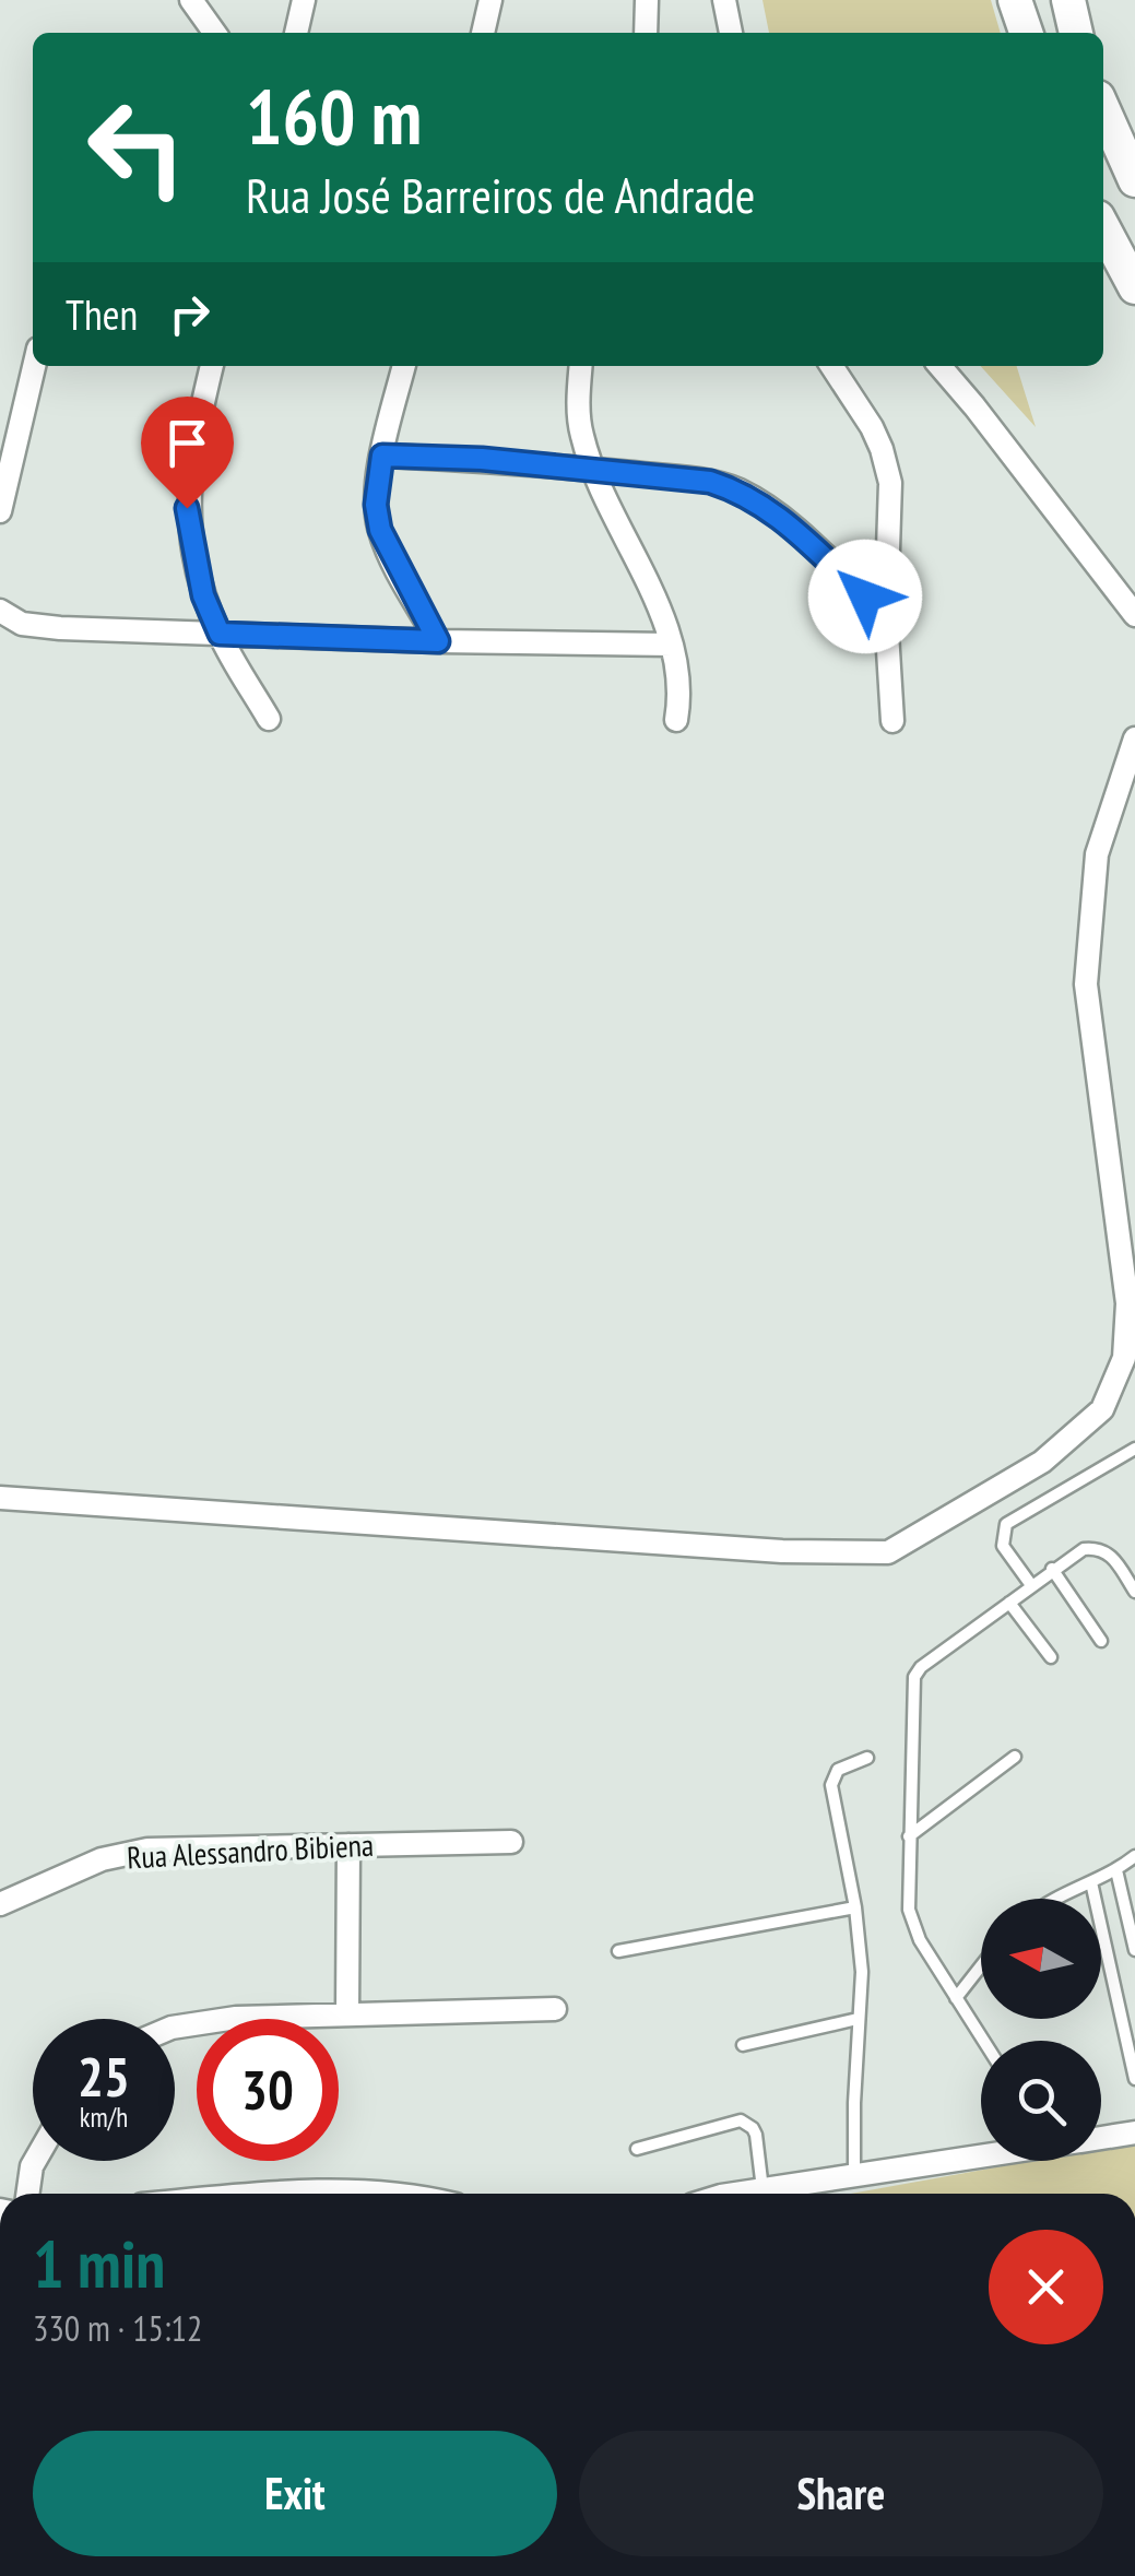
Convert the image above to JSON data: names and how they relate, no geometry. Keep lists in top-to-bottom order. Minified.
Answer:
{"streets":{"street":["Rua Alessandro Bibiena"]},"north":"left","page":{"turn":["160 m","Rua José Barreiros de Andrade"],"then":"Then","speed":"25 km/h","limit":"30","heading":["1 min","330 m · 15:12"],"buttons":["Exit","Share"]}}
